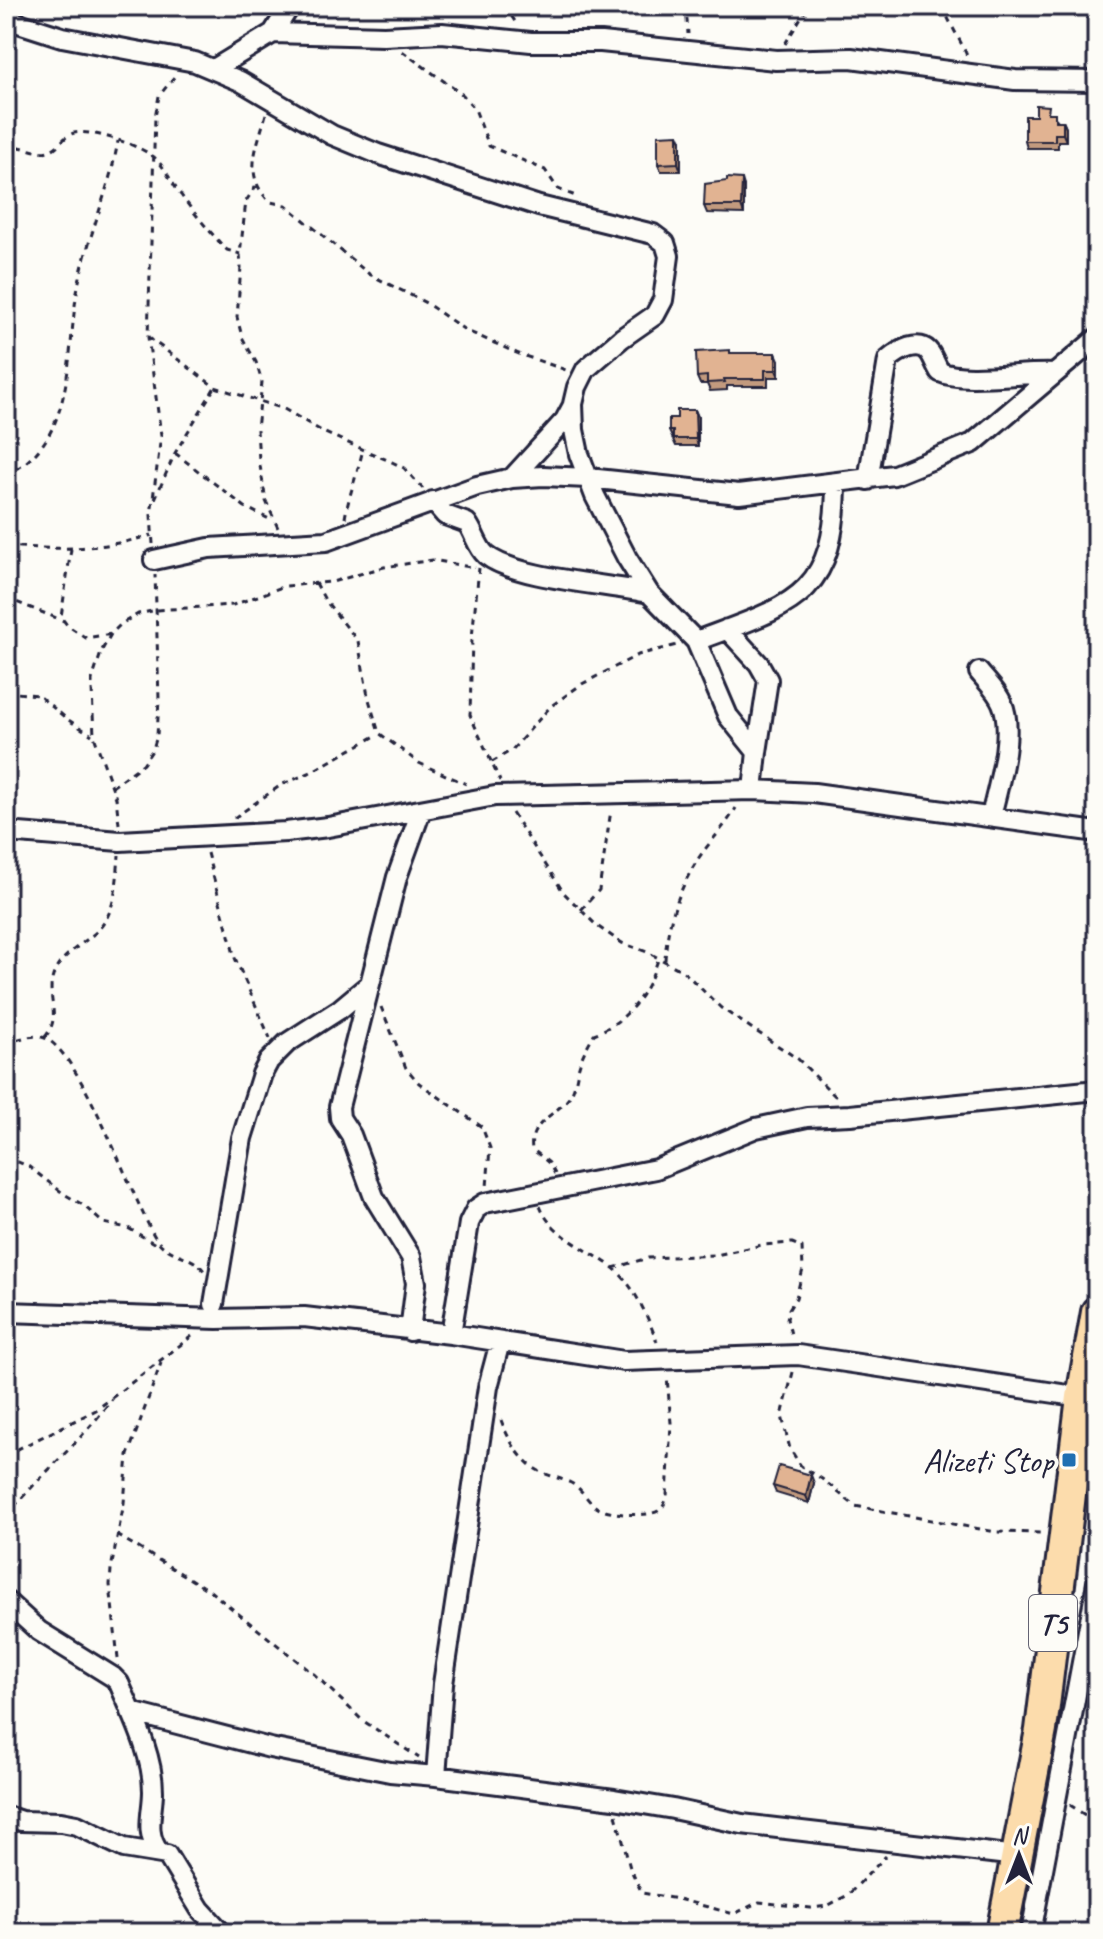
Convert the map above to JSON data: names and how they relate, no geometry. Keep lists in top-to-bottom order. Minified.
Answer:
{"streets":{"highway":["T5"]},"places":{"transit":["Alizeti Stop"]},"north":"top"}
